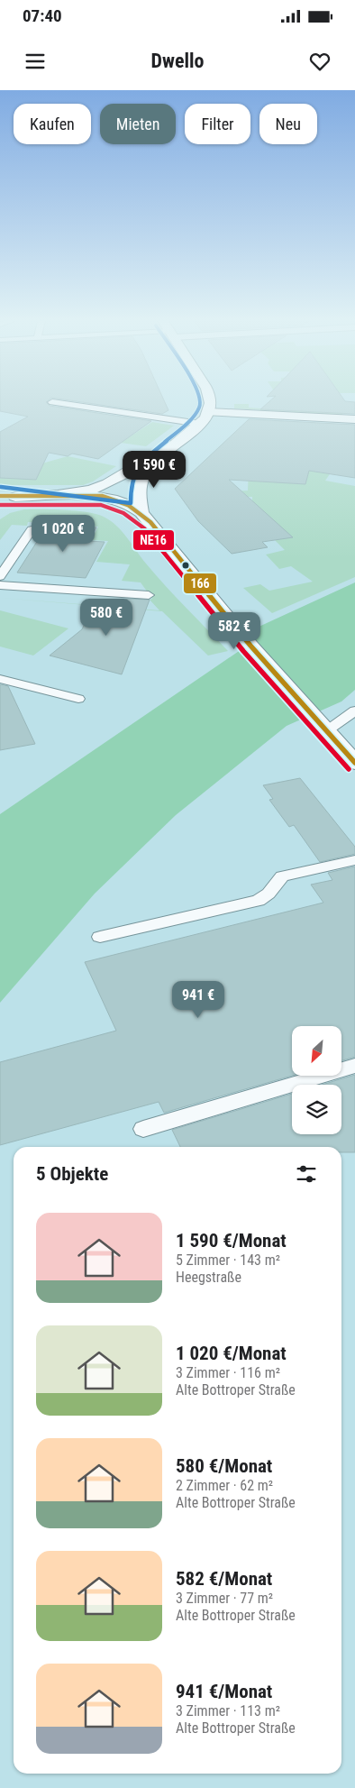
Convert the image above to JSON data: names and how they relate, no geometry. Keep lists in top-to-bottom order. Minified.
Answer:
{"lines":["transit line 166","transit line NE16"],"north":"bottom left","page":{"status":"07:40","header":"Dwello","chip":["Kaufen","Mieten","Filter","Neu"],"price":["1 590 €","1 020 €","580 €","582 €","941 €"],"heading":"5 Objekte","list":[{"name":"1 590 €/Monat","note":"5 Zimmer · 143 m² · Heegstraße"},{"name":"1 020 €/Monat","note":"3 Zimmer · 116 m² · Alte Bottroper Straße"},{"name":"580 €/Monat","note":"2 Zimmer · 62 m² · Alte Bottroper Straße"},{"name":"582 €/Monat","note":"3 Zimmer · 77 m² · Alte Bottroper Straße"},{"name":"941 €/Monat","note":"3 Zimmer · 113 m² · Alte Bottroper Straße"}]}}
